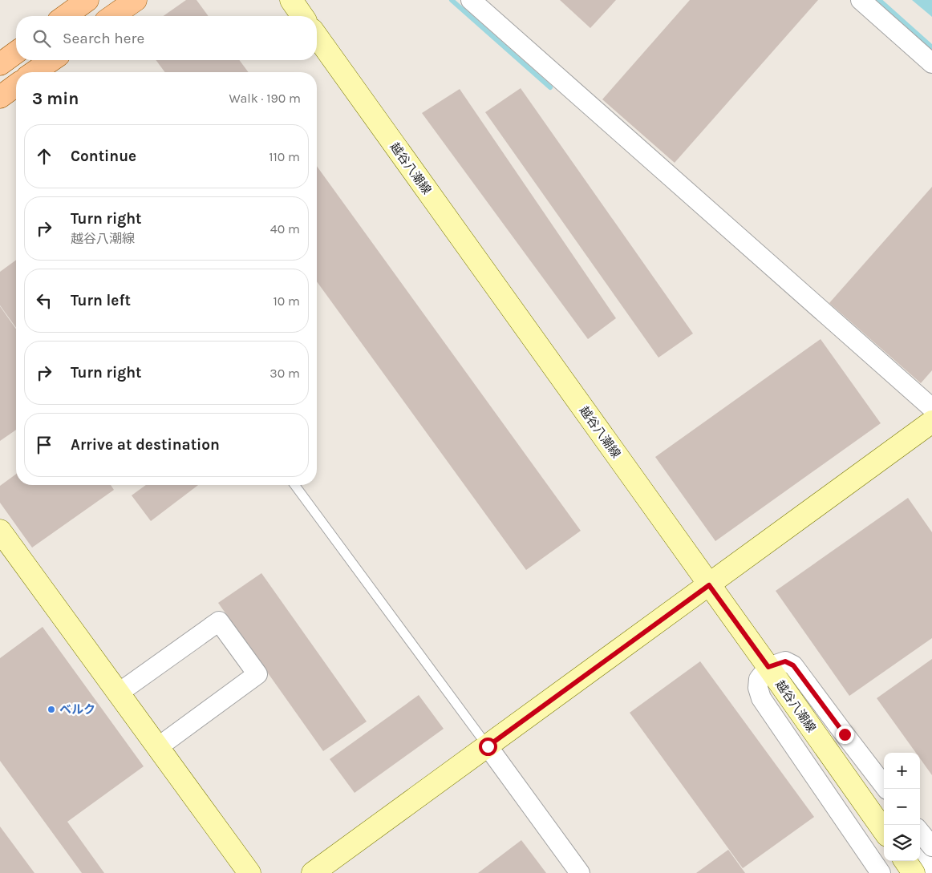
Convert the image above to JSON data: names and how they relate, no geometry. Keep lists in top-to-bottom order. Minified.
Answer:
{"streets":{"street":["越谷八潮線"]},"places":["ベルク"],"page":{"search":"Search here","heading":["3 min","Walk · 190 m"],"list":[["Continue","110 m"],["Turn right","越谷八潮線","40 m"],["Turn left","10 m"],["Turn right","30 m"],"Arrive at destination"],"map_buttons":["+","−"]}}
